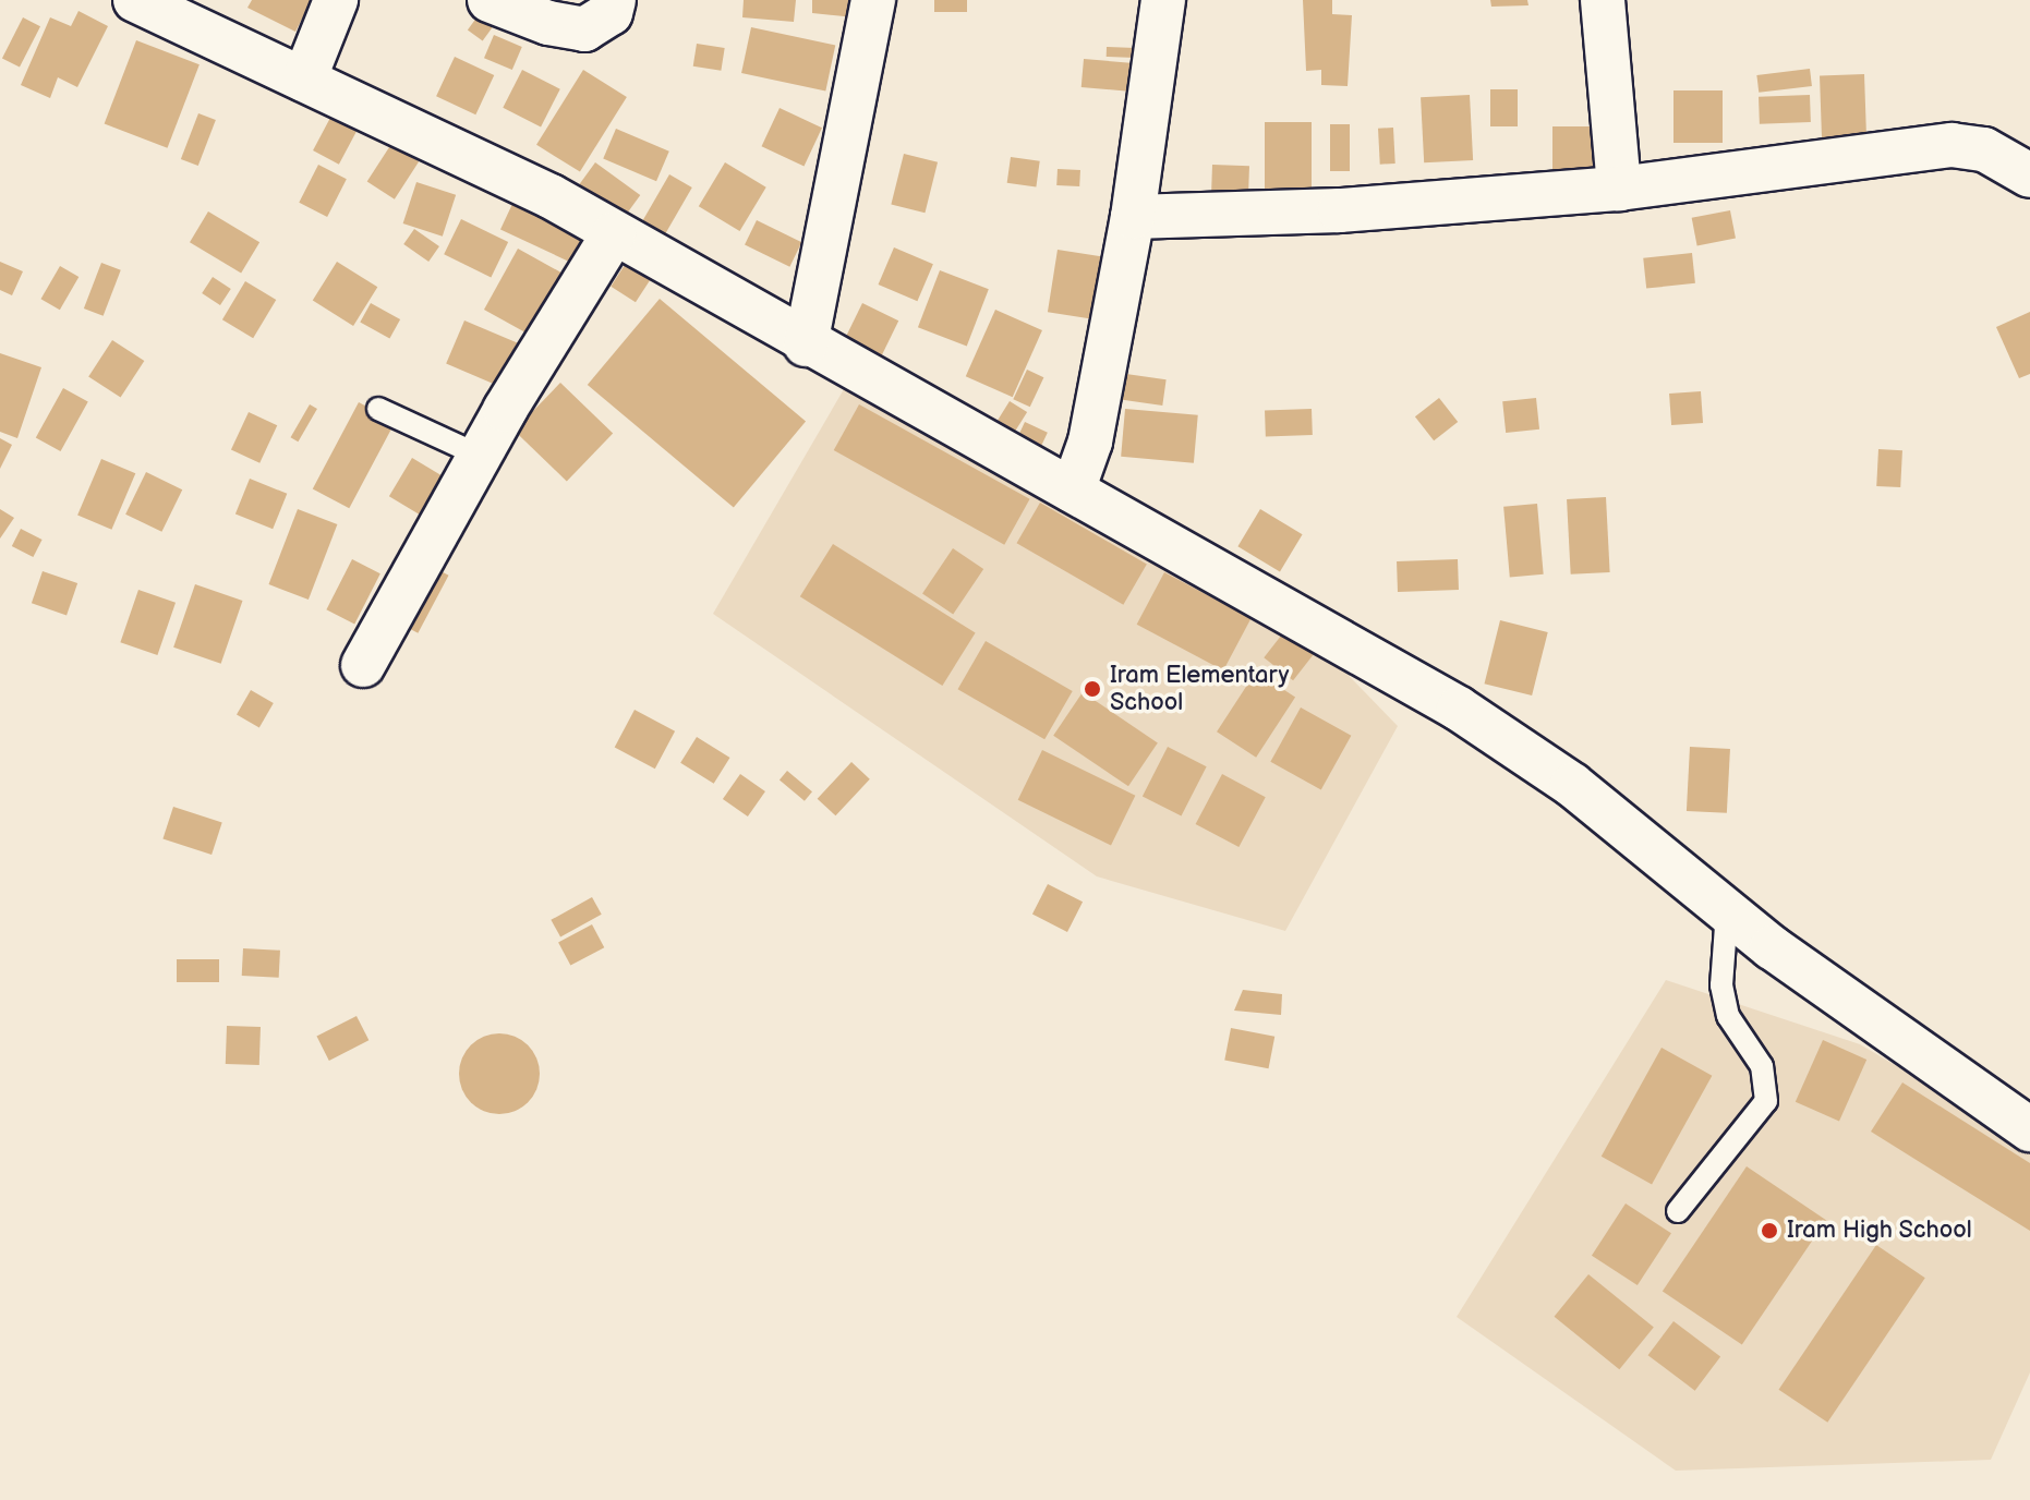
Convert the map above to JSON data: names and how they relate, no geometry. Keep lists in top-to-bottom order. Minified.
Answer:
{"places":["Iram Elementary School","Iram High School"]}
